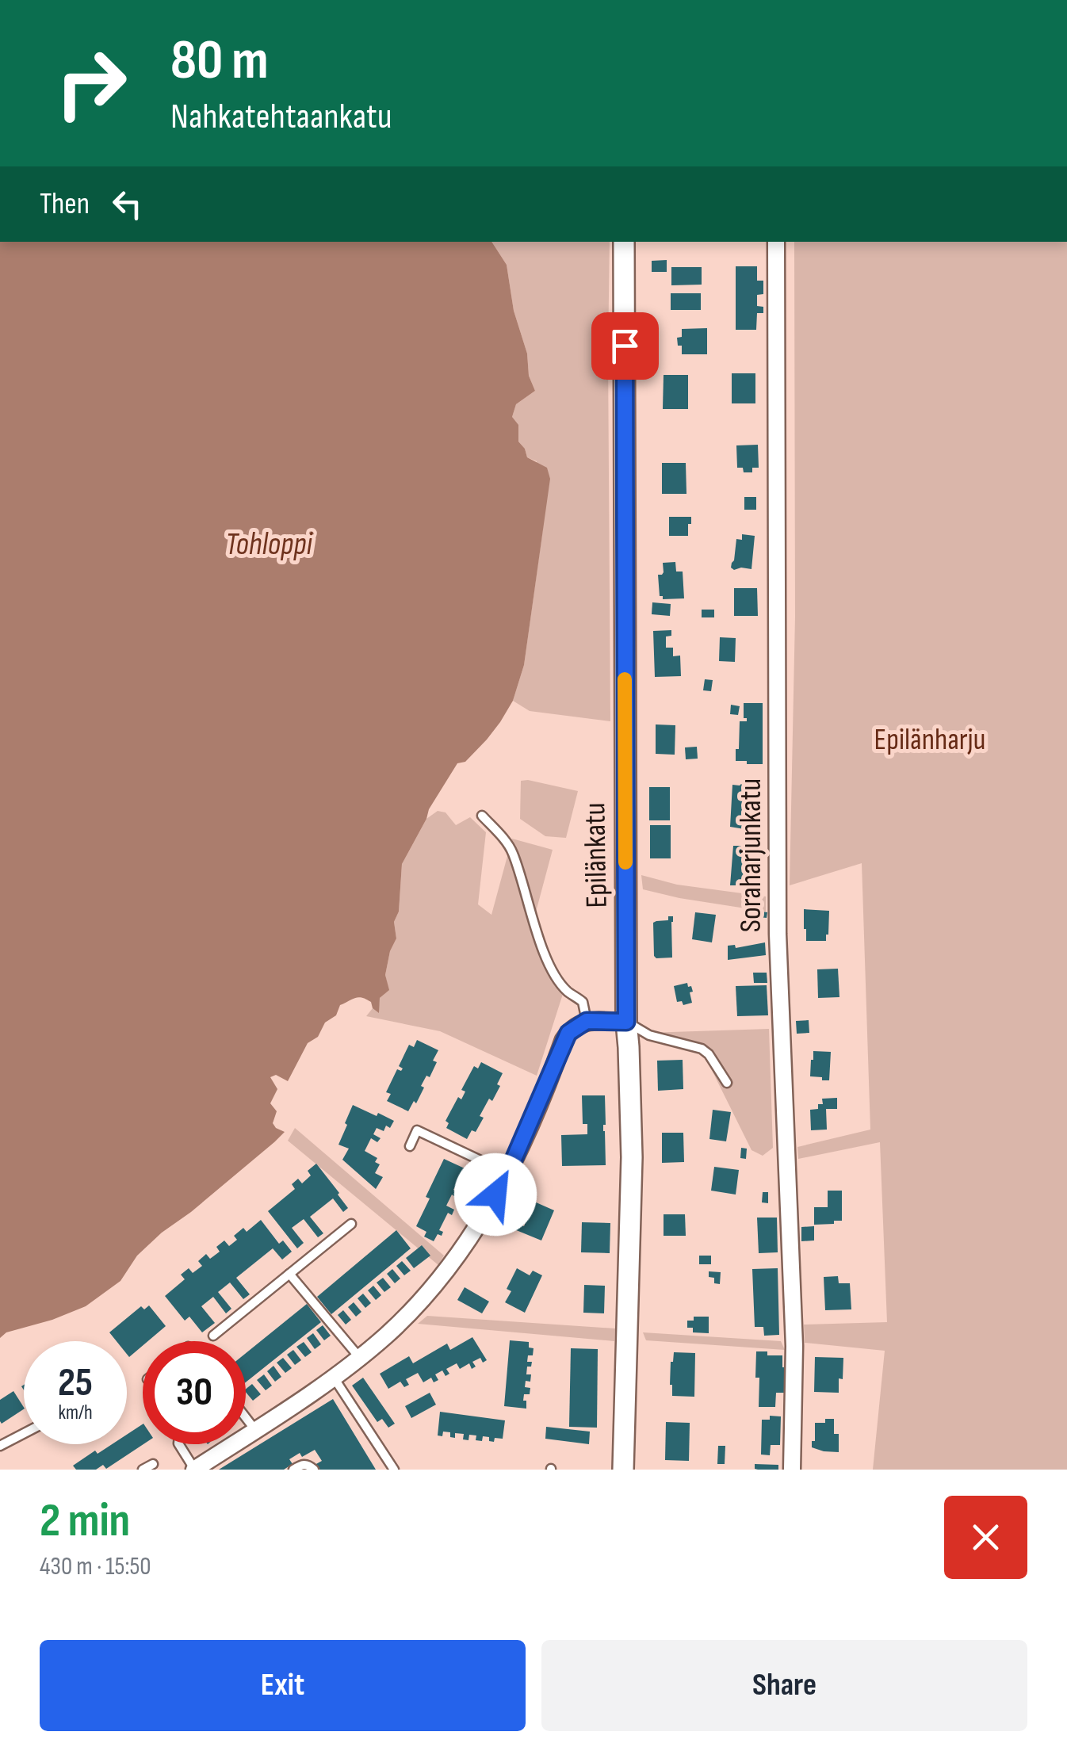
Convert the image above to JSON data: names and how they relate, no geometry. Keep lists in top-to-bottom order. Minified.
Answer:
{"streets":{"street":["Epilänkatu","Soraharjunkatu"]},"water":["Tohloppi"],"parks":["Epilänharju"],"page":{"turn":["80 m","Nahkatehtaankatu"],"then":"Then","speed":"25 km/h","limit":"30","heading":["2 min","430 m · 15:50"],"buttons":["Exit","Share"]}}
